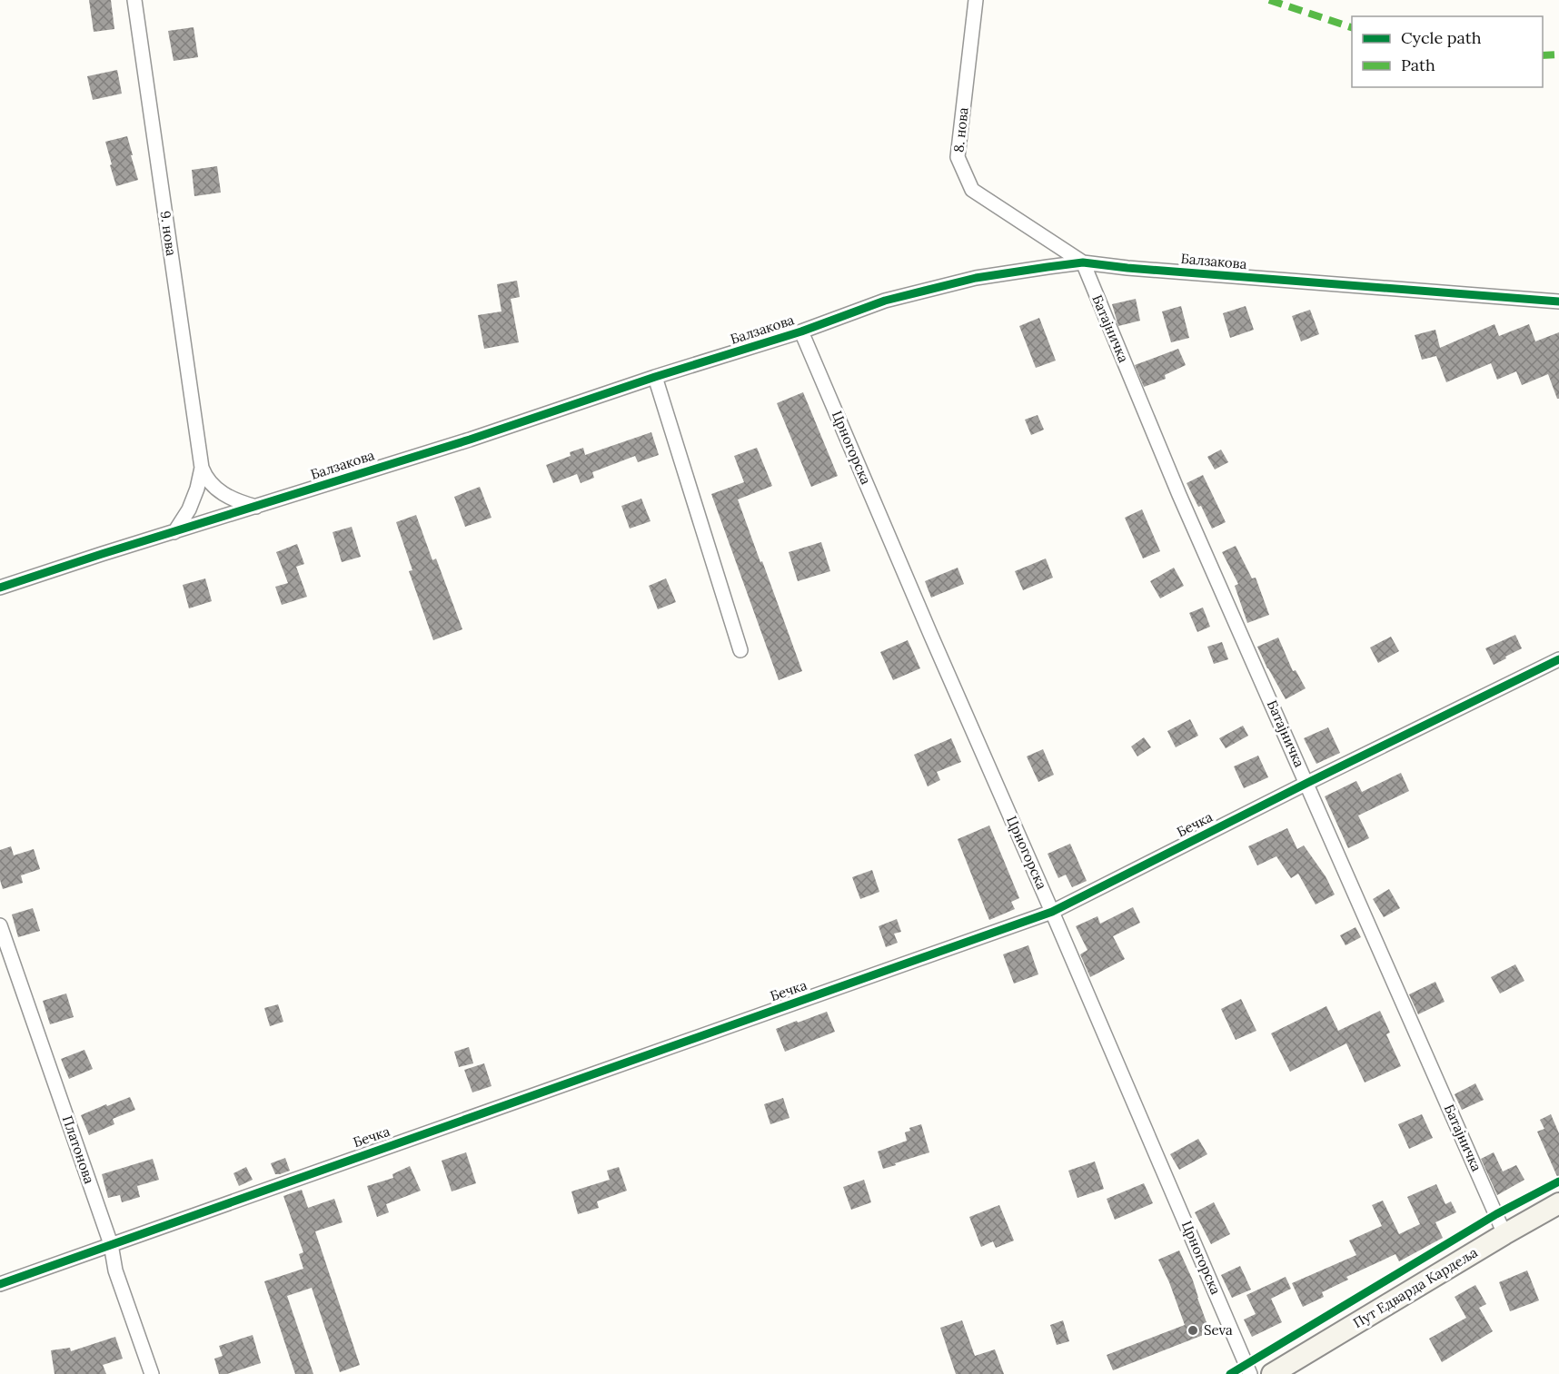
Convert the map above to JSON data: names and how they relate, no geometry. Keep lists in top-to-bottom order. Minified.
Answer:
{"streets":{"main road":["Пут Едварда Кардеља"],"street":["8. нова","9. нова","Балзакова","Батајничка","Црногорска","Бечка","Платонова"]},"crossings":[["8. нова","Балзакова"],["8. нова","Батајничка"],["9. нова","Балзакова"],["Балзакова","Батајничка"],["Балзакова","Црногорска"],["Батајничка","Бечка"],["Батајничка","Пут Едварда Кардеља"],["Црногорска","Бечка"],["Бечка","Платонова"]],"places":["Seva"],"legend":["Cycle path","Path"]}
